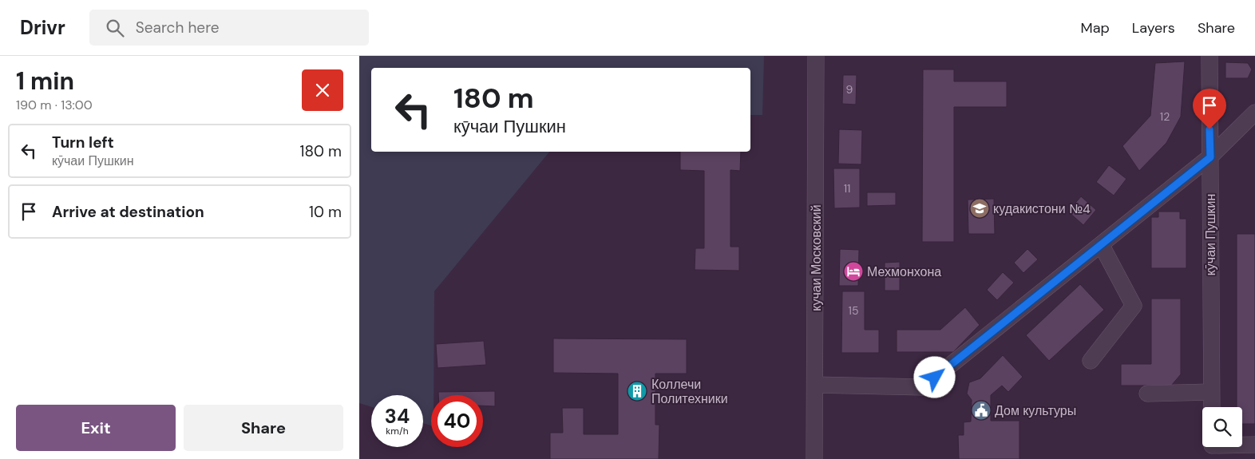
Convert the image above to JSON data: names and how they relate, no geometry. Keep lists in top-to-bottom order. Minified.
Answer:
{"streets":{"street":["кӯчаи Пушкин","кучаи Московский"]},"places":{"school or university":["кудакистони №4"],"hotel":["Мехмонхона"],"building":["Коллечи Политехники"],"public building":["Дом культуры"]},"house_numbers":["9","12","11","15"],"page":{"header":"Drivr","search":"Search here","nav":["Map","Layers","Share"],"heading":["1 min","190 m · 13:00"],"turn":["180 m","кӯчаи Пушкин"],"list":[{"name":"Turn left","note":"кӯчаи Пушкин","value":"180 m"},{"name":"Arrive at destination","value":"10 m"}],"speed":"34 km/h","limit":"40","buttons":["Exit","Share"]}}
